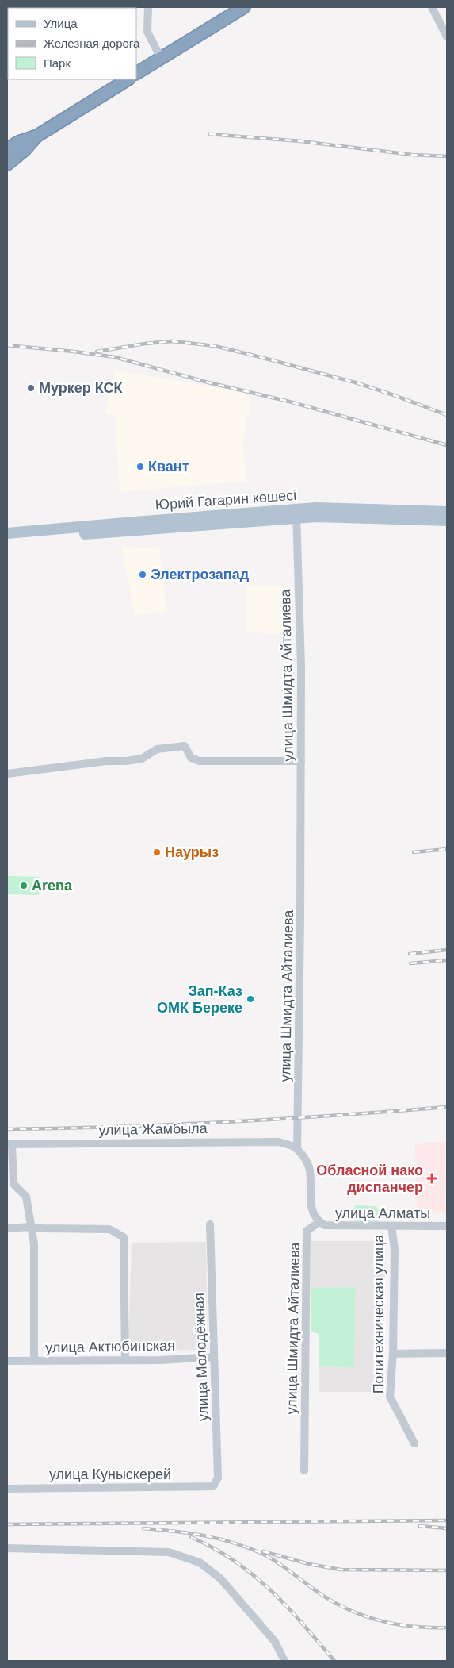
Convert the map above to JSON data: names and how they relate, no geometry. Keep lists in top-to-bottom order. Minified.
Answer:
{"streets":{"main road":["Юрий Гагарин көшесі"],"street":["улица Шмидта Айталиева","улица Жамбыла","улица Алматы","Политехническая улица","улица Актюбинская","улица Молодёжная","улица Куныскерей"]},"crossings":[["Юрий Гагарин көшесі","улица Шмидта Айталиева"],["улица Шмидта Айталиева","улица Жамбыла"],["улица Шмидта Айталиева","улица Алматы"],["улица Алматы","Политехническая улица"],["улица Актюбинская","улица Молодёжная"],["улица Молодёжная","улица Куныскерей"]],"places":{"other":["Муркер КСК","Квант","Электрозапад","Наурыз","Arena","Зап-Каз ОМК Береке"],"health":["Обласной нако диспанчер"]},"legend":["Улица","Железная дорога","Парк"]}
